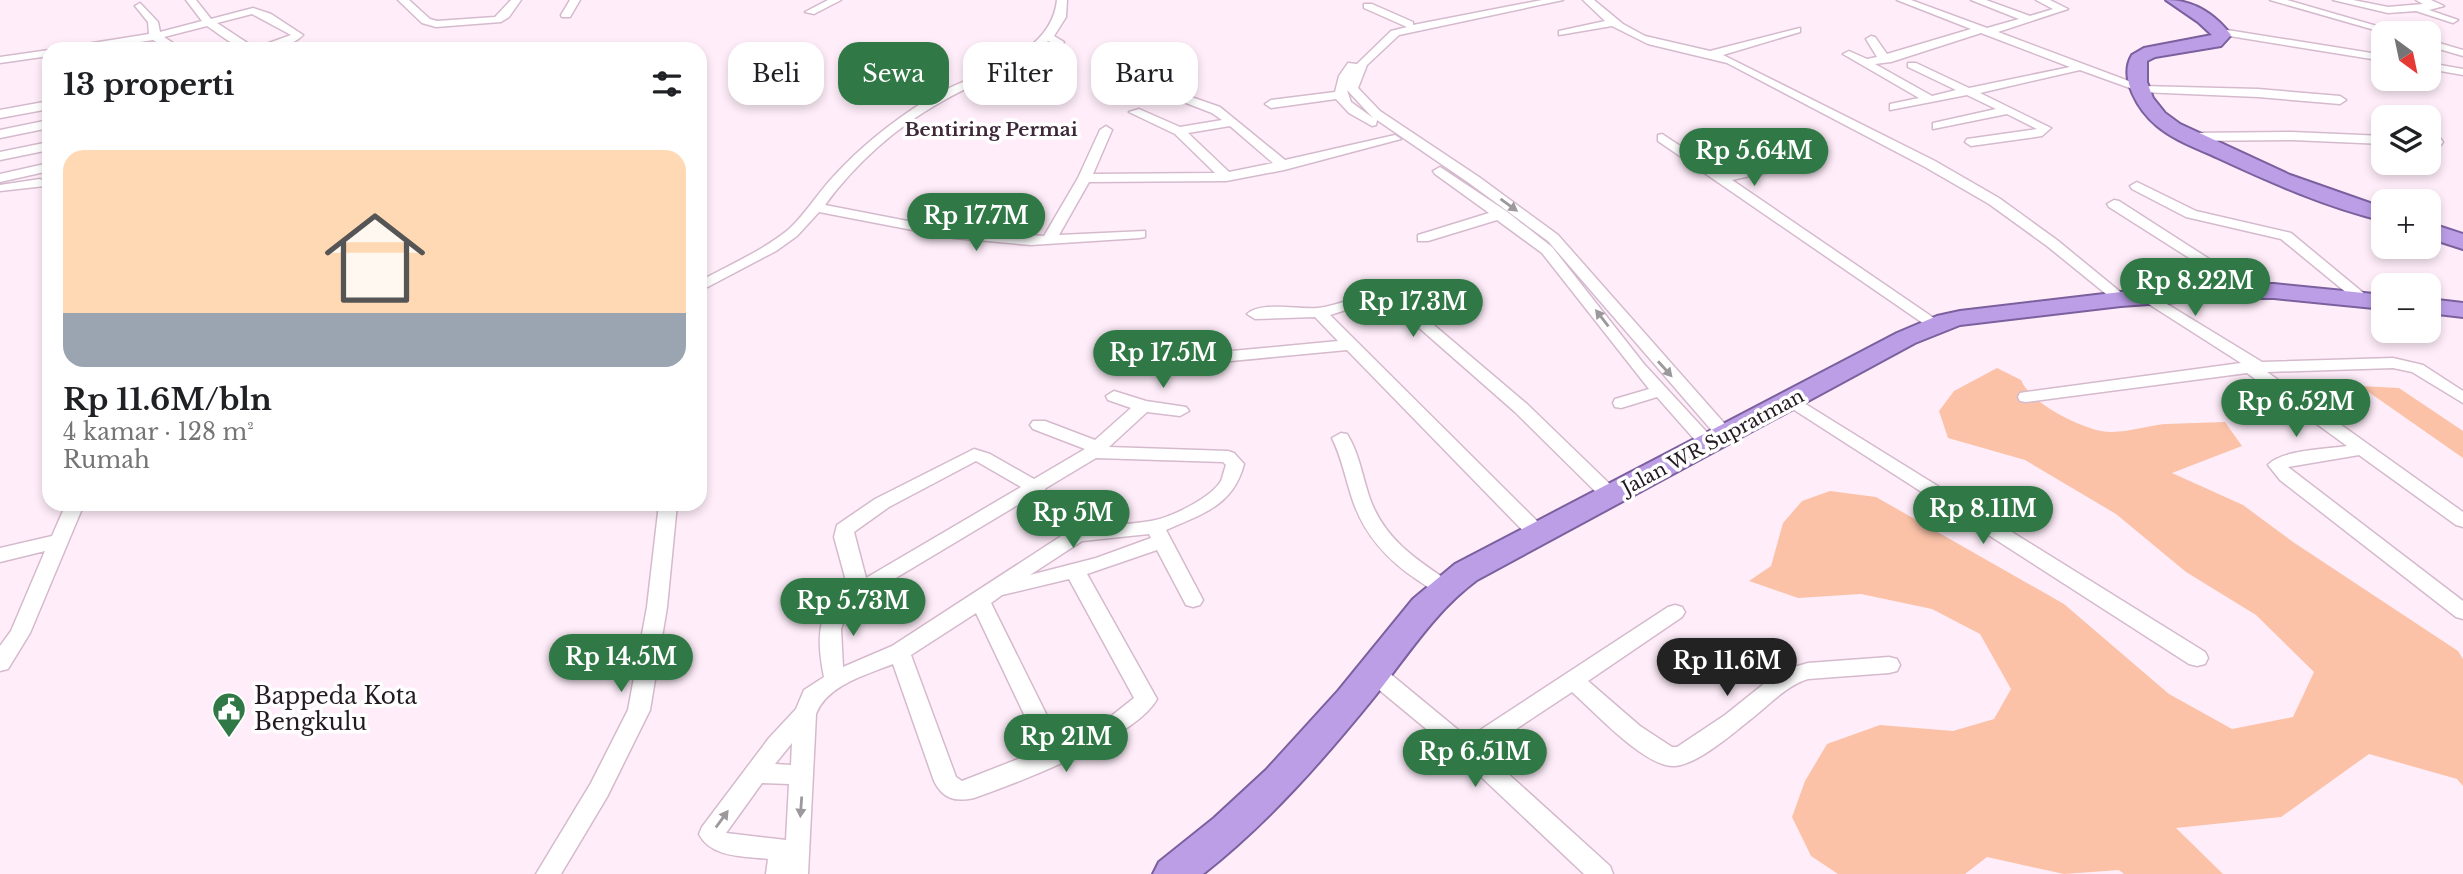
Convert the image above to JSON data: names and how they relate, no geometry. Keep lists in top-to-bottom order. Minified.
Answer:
{"streets":{"highway":["Jalan WR Supratman"]},"districts":["Bentiring Permai"],"places":{"public building":["Bappeda Kota Bengkulu"]},"north":"bottom right","page":{"map_buttons":["+","−"],"chip":["Beli","Sewa","Filter","Baru"],"heading":"13 properti","list":[{"name":"Rp 11.6M/bln","note":"4 kamar · 128 m² · Rumah"}],"price":["Rp 5.64M","Rp 17.7M","Rp 8.22M","Rp 17.3M","Rp 17.5M","Rp 6.52M","Rp 8.11M","Rp 5M","Rp 5.73M","Rp 14.5M","Rp 11.6M","Rp 21M","Rp 6.51M"]}}
